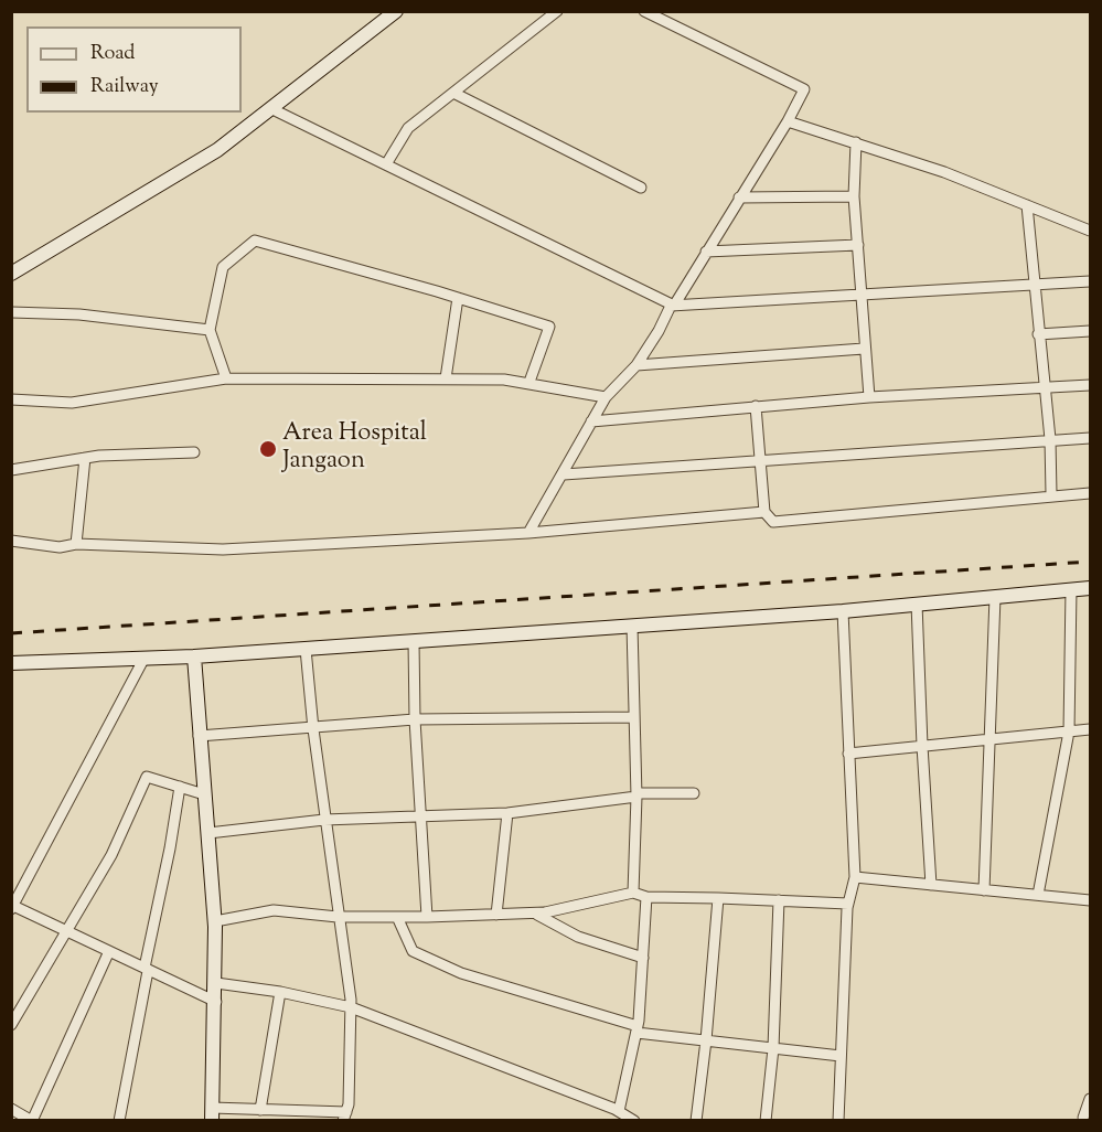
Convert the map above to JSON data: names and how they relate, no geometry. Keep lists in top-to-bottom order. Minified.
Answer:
{"places":["Area Hospital Jangaon"],"legend":["Road","Railway"]}
